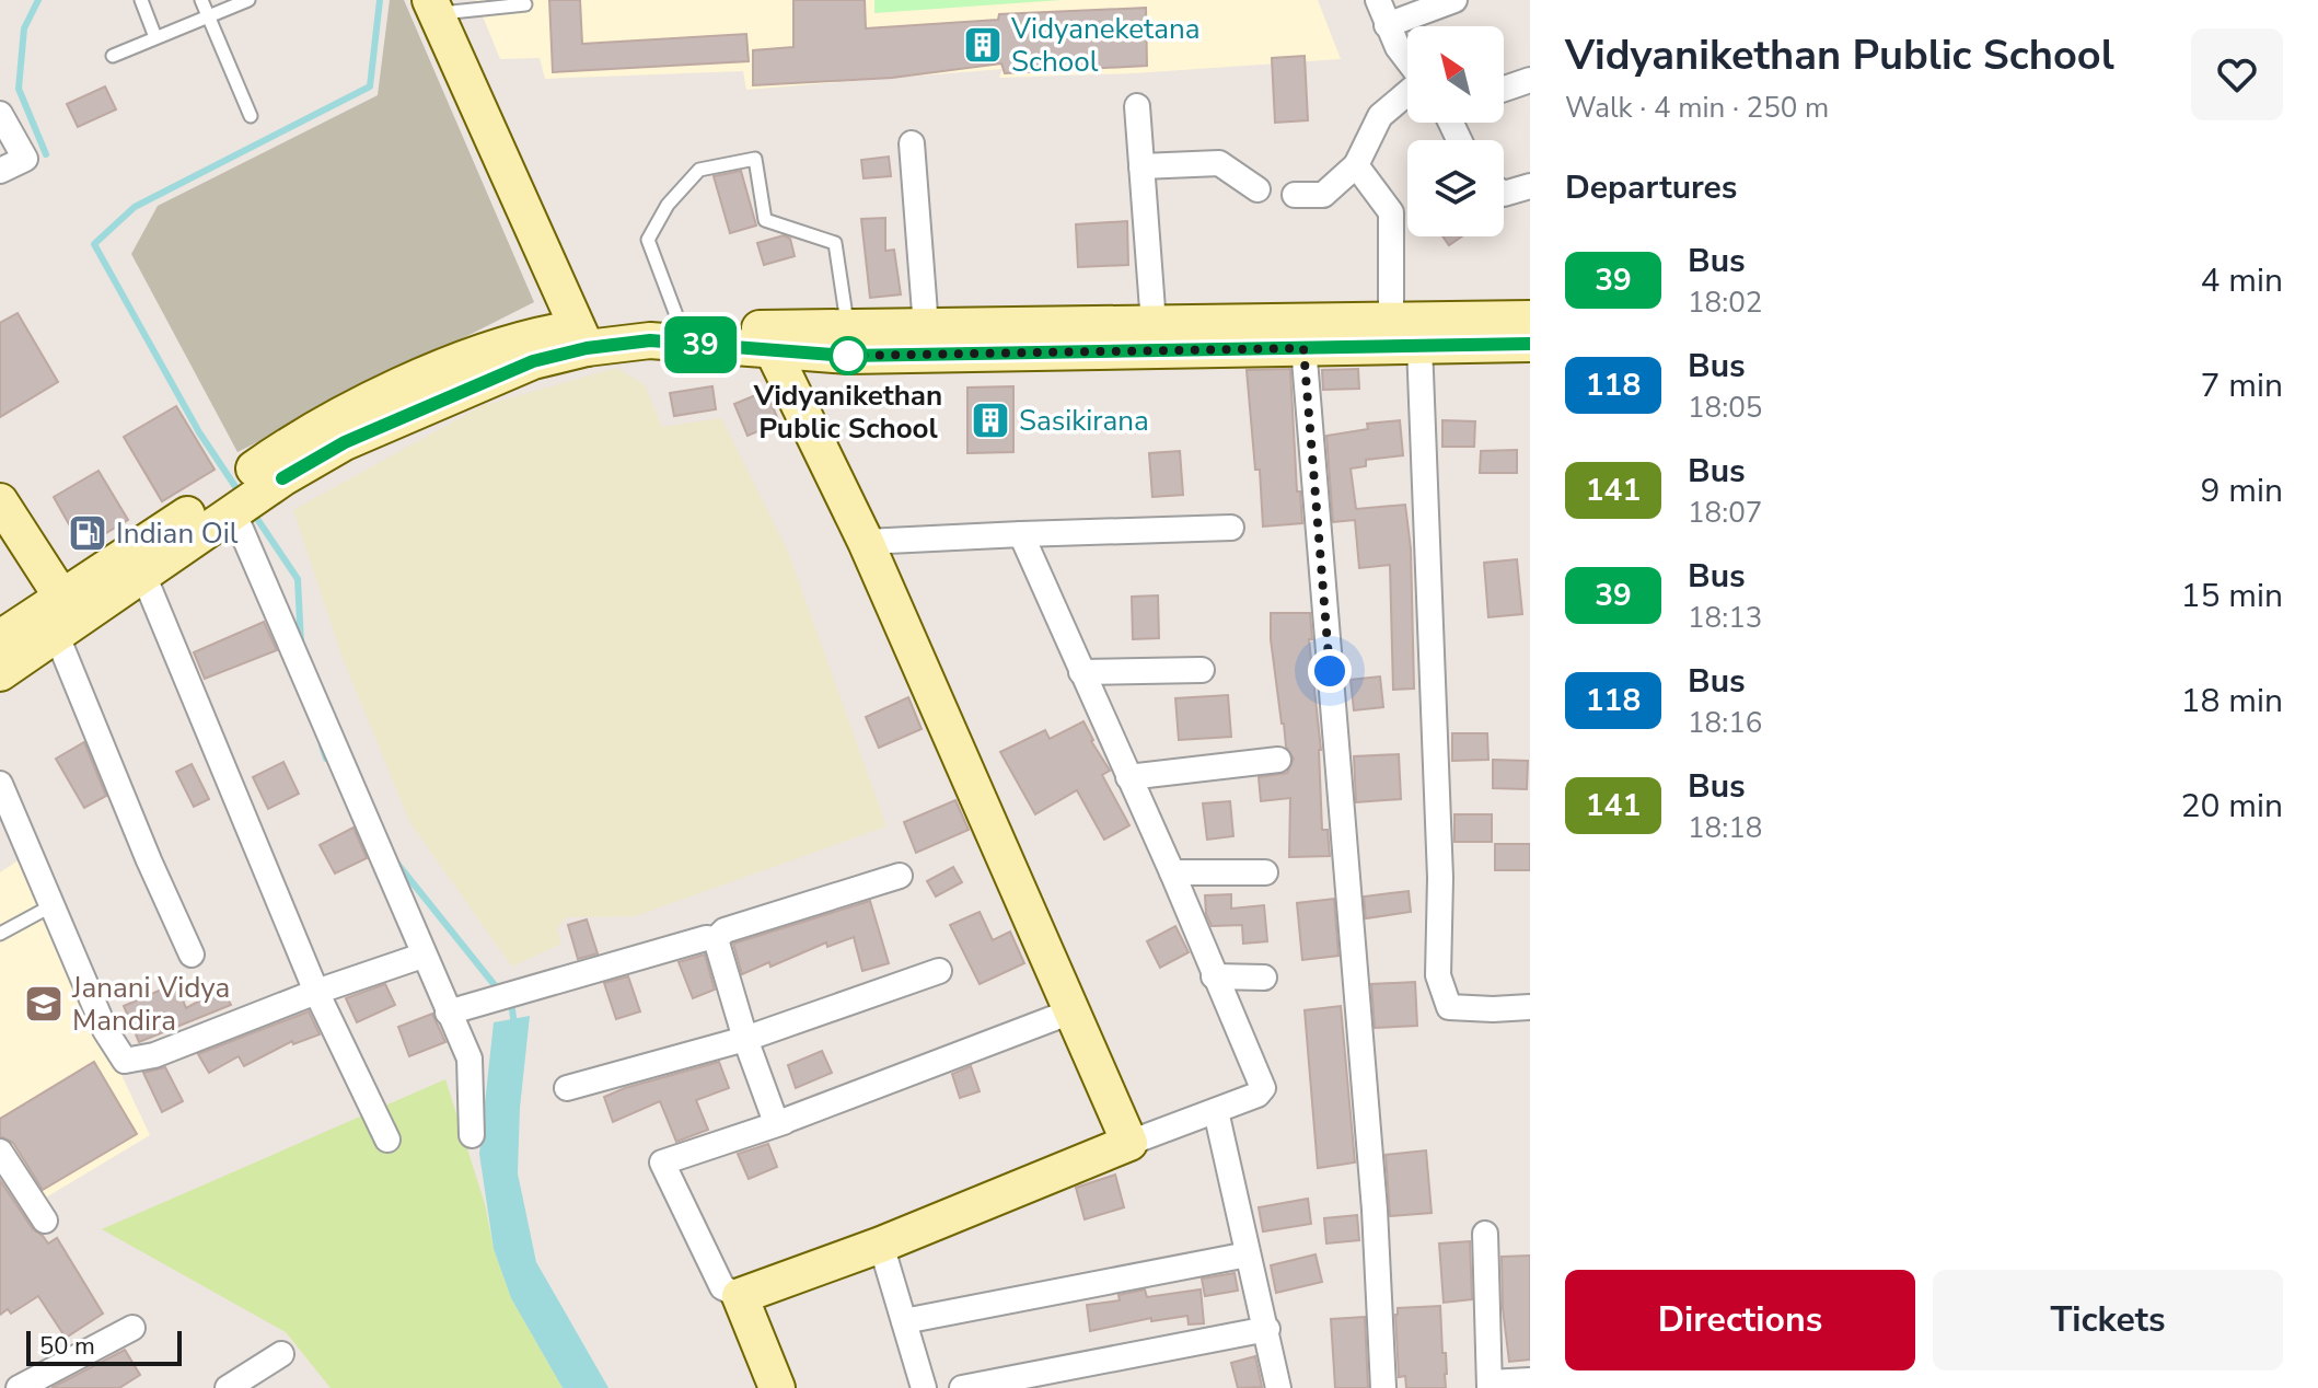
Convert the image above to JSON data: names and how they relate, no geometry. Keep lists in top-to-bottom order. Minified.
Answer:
{"places":{"building":["Vidyaneketana School","Sasikirana"],"other":["Vidyanikethan Public School"],"fuel station":["Indian Oil"],"school or university":["Janani Vidya Mandira"]},"lines":["bus line 39"],"scale_bar":"50 m","north":"top left","page":{"on_map":"39","heading":[["Vidyanikethan Public School","Walk · 4 min · 250 m"],"Departures"],"list":[{"mark":"39","name":"Bus","note":"18:02","value":"4 min"},{"mark":"118","name":"Bus","note":"18:05","value":"7 min"},{"mark":"141","name":"Bus","note":"18:07","value":"9 min"},{"mark":"39","name":"Bus","note":"18:13","value":"15 min"},{"mark":"118","name":"Bus","note":"18:16","value":"18 min"},{"mark":"141","name":"Bus","note":"18:18","value":"20 min"}],"buttons":["Directions","Tickets"],"scale":"50 m"}}
